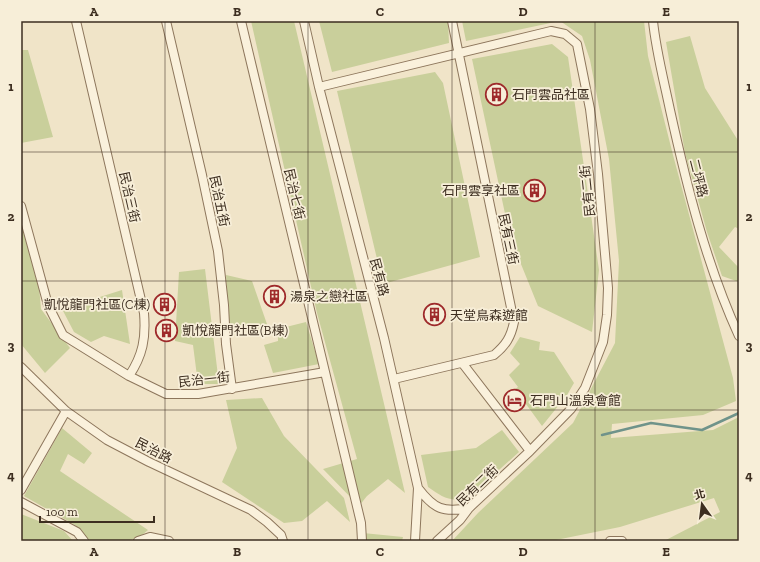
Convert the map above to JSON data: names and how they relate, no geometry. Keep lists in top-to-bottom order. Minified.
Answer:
{"streets":{"street":["二坪路","民有二街","民治七街","民治三街","民治五街","民有三街","民有路","民治一街","民治路"]},"crossings":[["民有二街","民有三街"],["民有二街","民有路"],["民治七街","民治一街"],["民治三街","民治一街"],["民治五街","民治一街"],["民有三街","民有路"]],"places":{"building":["石門雲品社區","石門雲享社區","湯泉之戀社區","凱悅龍門社區(C棟)","天堂鳥森遊館","凱悅龍門社區(B棟)"],"hotel":["石門山溫泉會館"]},"scale_bar":"100 m","north":"top","grid":{"columns":["A","B","C","D","E"],"rows":["1","2","3","4"]}}
